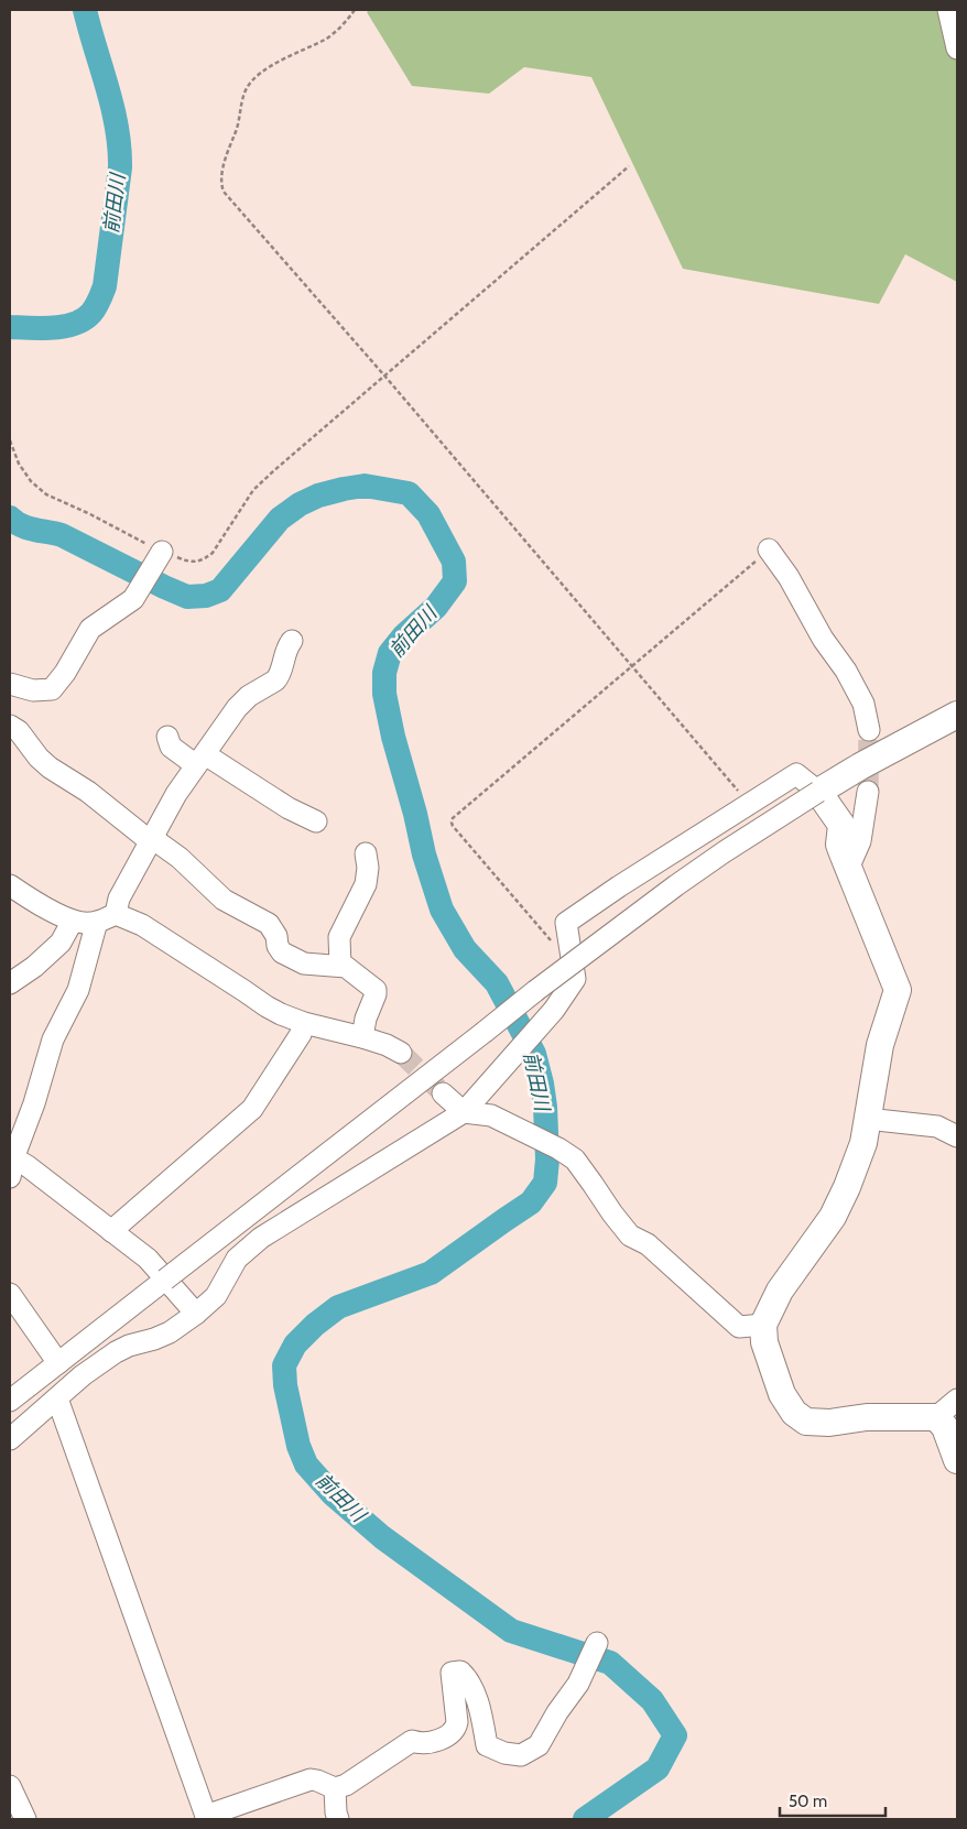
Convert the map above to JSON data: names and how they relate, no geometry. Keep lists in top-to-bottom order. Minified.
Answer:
{"water":["前田川"],"scale_bar":"50 m"}
